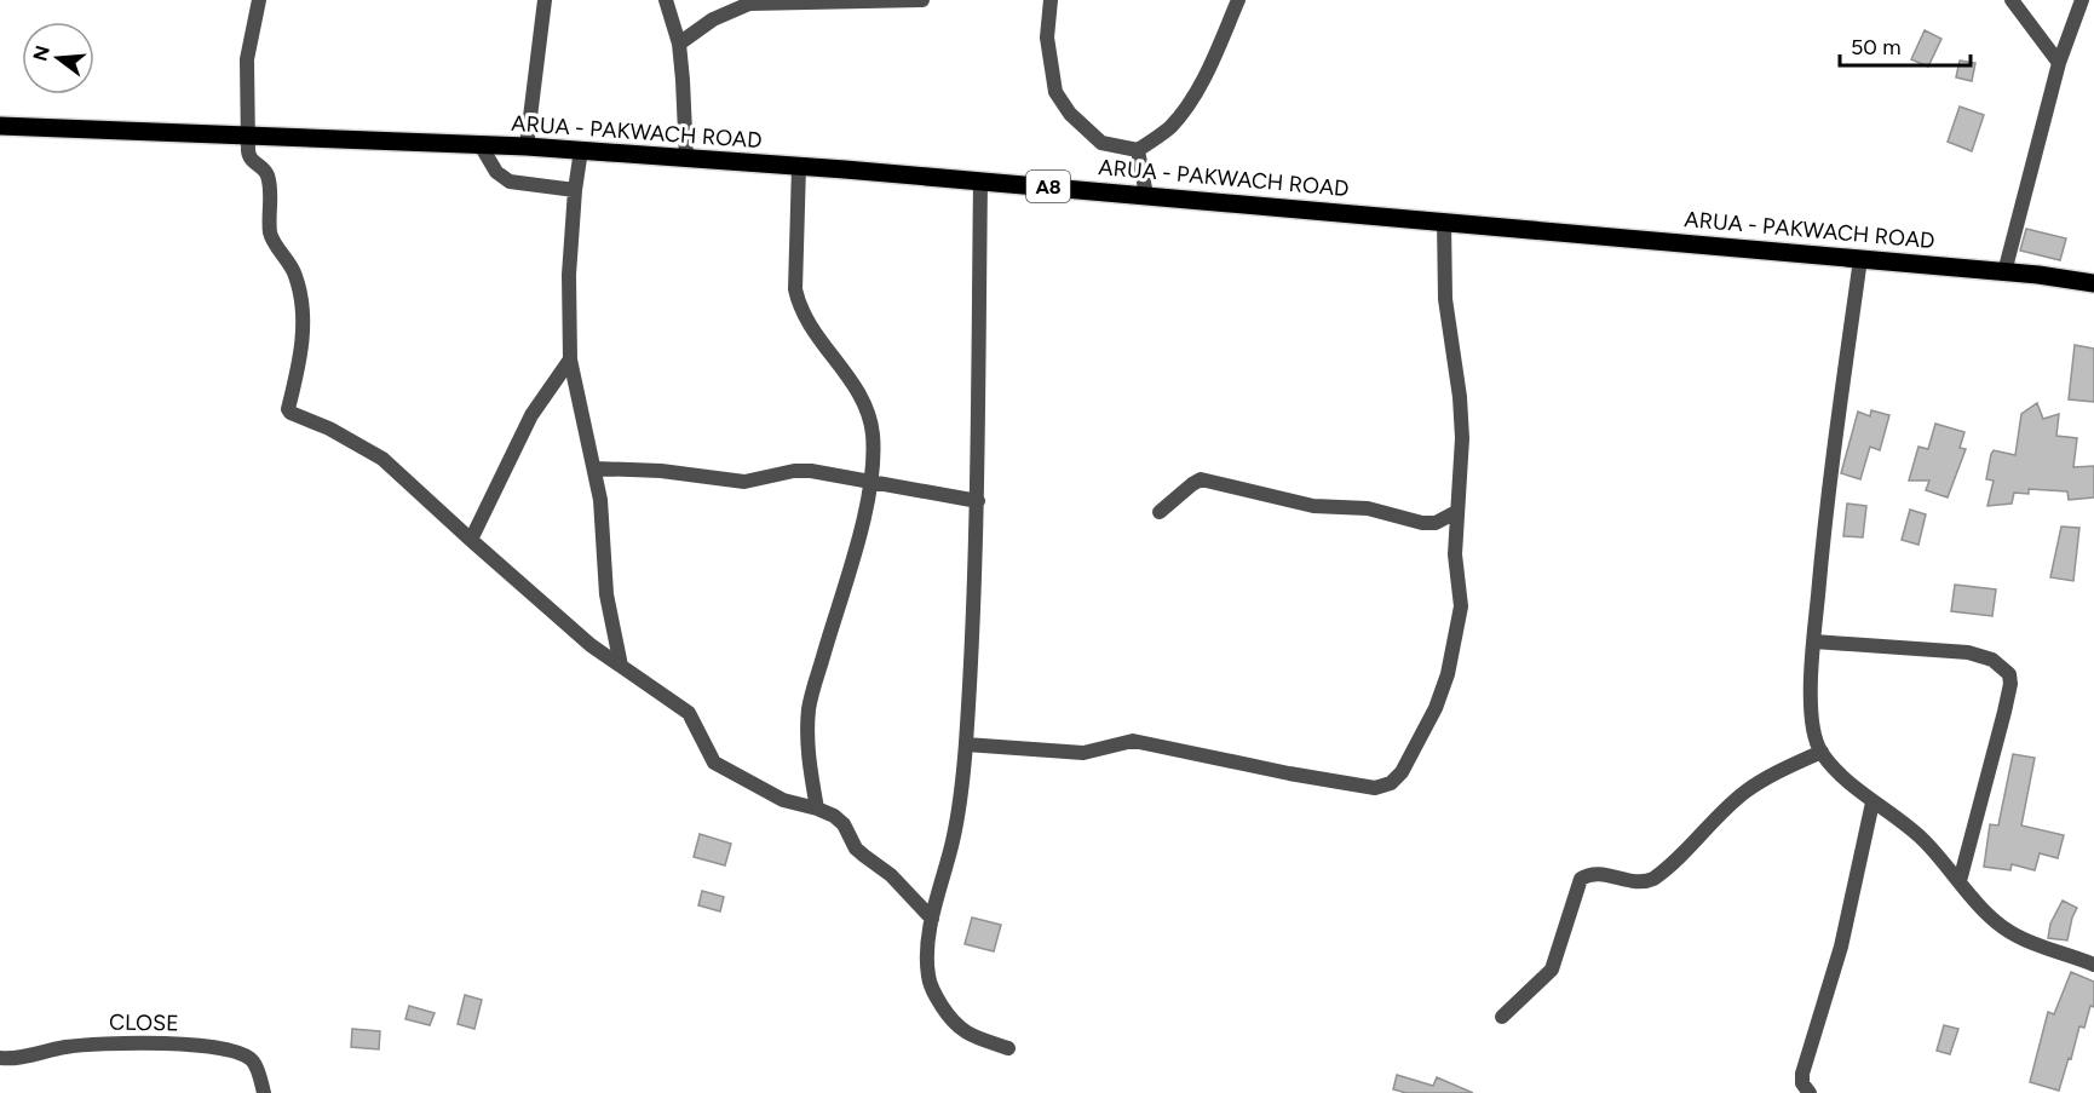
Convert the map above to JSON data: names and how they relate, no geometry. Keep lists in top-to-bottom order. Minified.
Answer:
{"streets":{"main road":["ARUA - PAKWACH ROAD","A8"],"street":["CLOSE"]},"scale_bar":"50 m","north":"left"}
